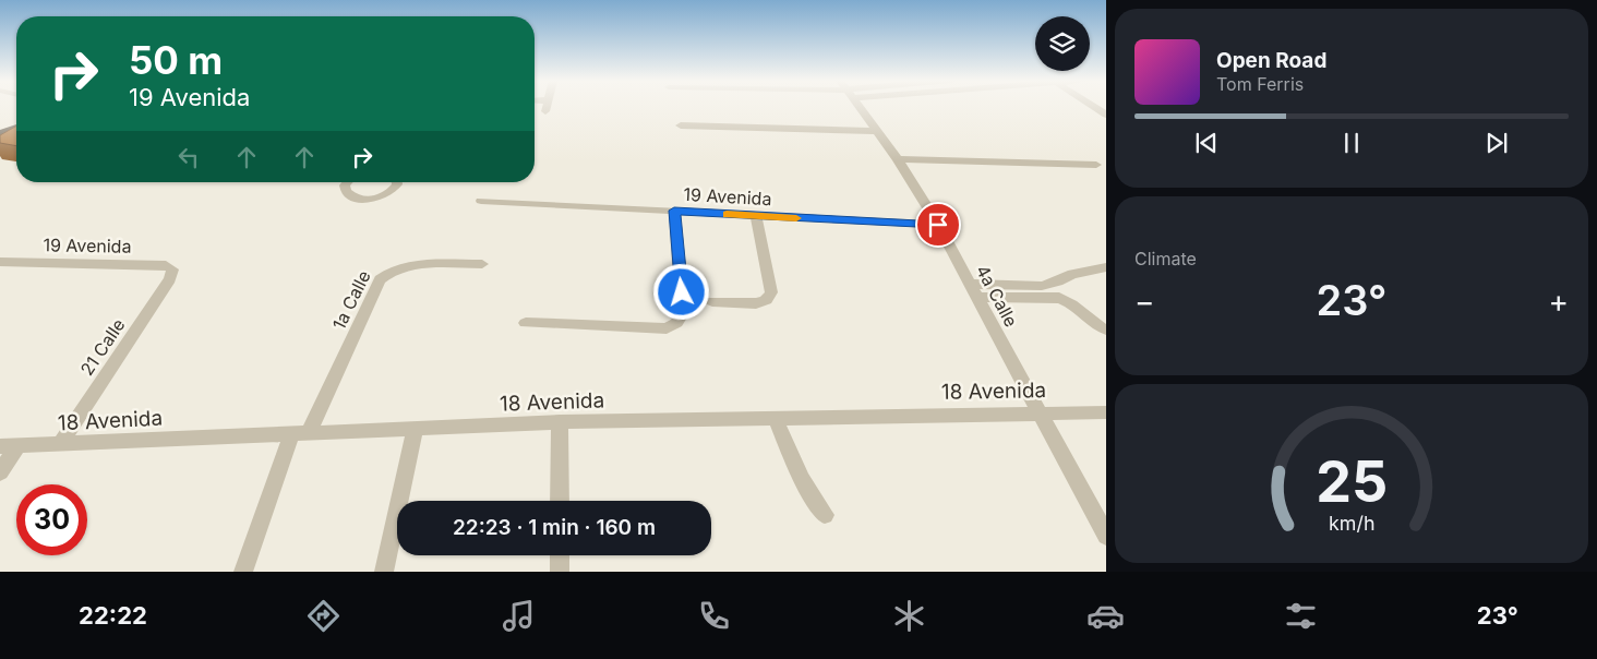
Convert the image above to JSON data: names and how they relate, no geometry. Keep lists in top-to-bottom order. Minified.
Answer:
{"streets":{"street":["19 Avenida","4a Calle","1a Calle","21 Calle","18 Avenida"]},"crossings":[["19 Avenida","4a Calle"],["19 Avenida","21 Calle"],["4a Calle","18 Avenida"],["1a Calle","18 Avenida"],["21 Calle","18 Avenida"]],"page":{"turn":["50 m","19 Avenida"],"song":["Open Road","Tom Ferris"],"tile":"Climate","heat":["−","23°","+"],"limit":"30","trip":"22:23 · 1 min · 160 m","tabs":["22:22","23°"],"gauge":["25","km/h"]}}
